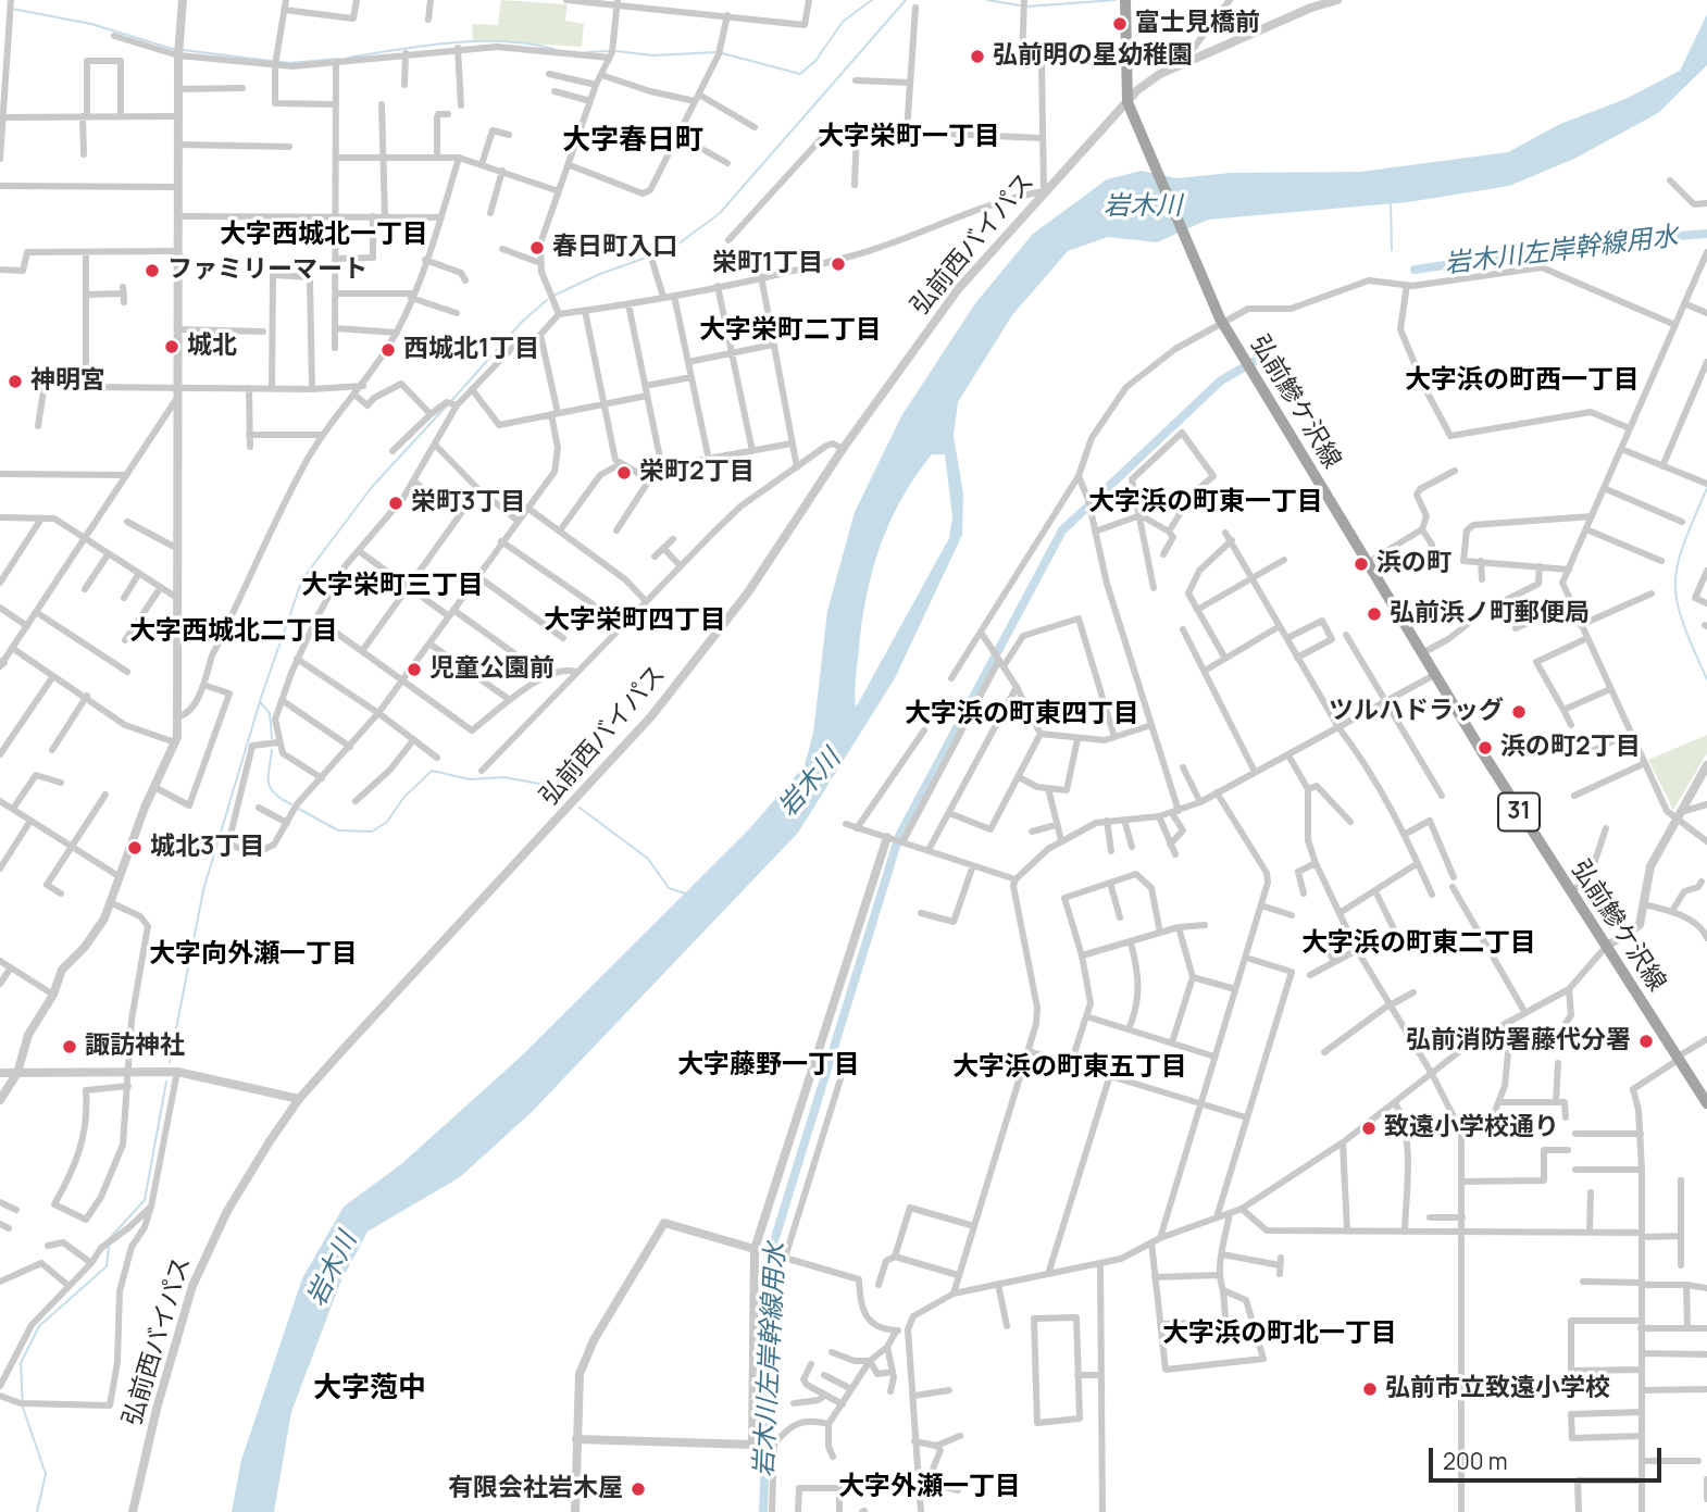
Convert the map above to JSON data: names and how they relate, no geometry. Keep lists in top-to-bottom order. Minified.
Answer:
{"streets":{"main road":["弘前鰺ケ沢線","31"],"street":["弘前西バイパス"]},"crossings":[["弘前西バイパス","弘前鰺ケ沢線"]],"districts":["大字栄町一丁目","大字春日町","大字西城北一丁目","大字栄町二丁目","大字浜の町西一丁目","大字浜の町東一丁目","大字栄町三丁目","大字栄町四丁目","大字西城北二丁目","大字浜の町東四丁目","大字浜の町東二丁目","大字向外瀬一丁目","大字藤野一丁目","大字浜の町東五丁目","大字浜の町北一丁目","大字萢中","大字外瀬一丁目"],"water":["岩木川","岩木川左岸幹線用水"],"places":["富士見橋前","弘前明の星幼稚園","春日町入口","栄町1丁目","ファミリーマート","城北","西城北1丁目","神明宮","栄町2丁目","栄町3丁目","浜の町","弘前浜ノ町郵便局","児童公園前","ツルハドラッグ","浜の町2丁目","城北3丁目","弘前消防署藤代分署","諏訪神社","致遠小学校通り","弘前市立致遠小学校","有限会社岩木屋"],"scale_bar":"200 m"}
